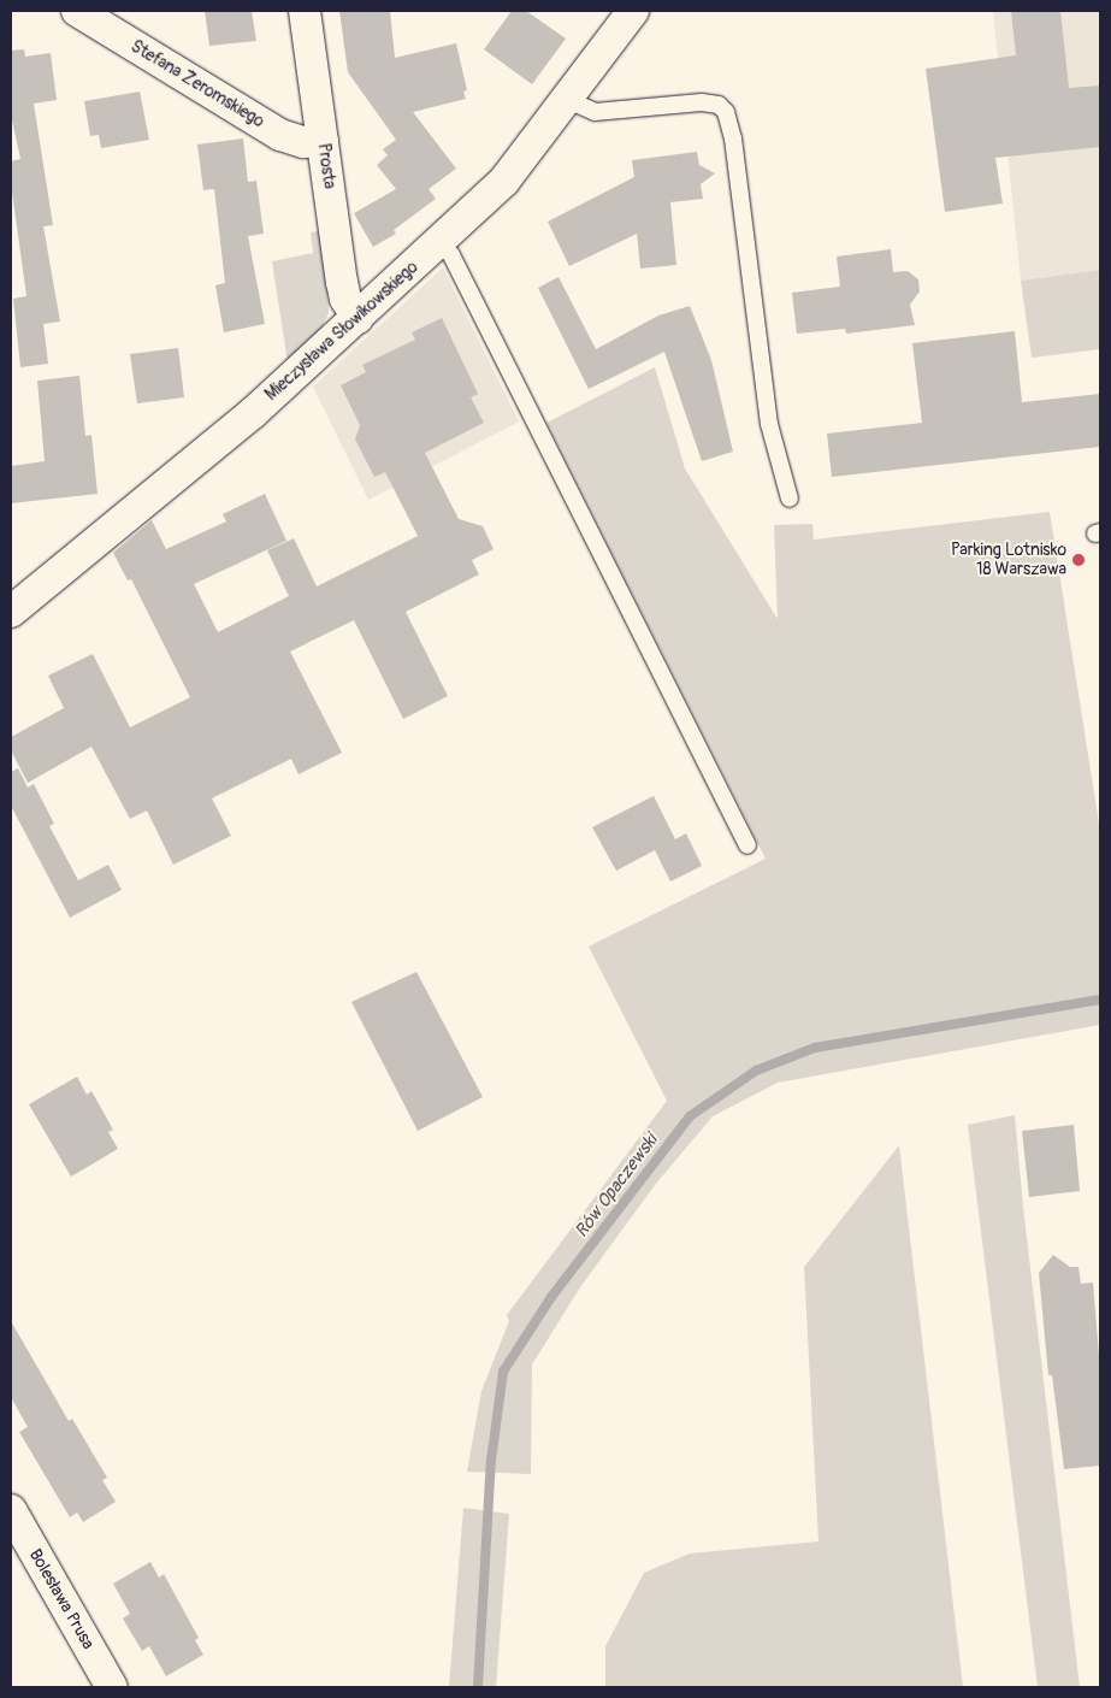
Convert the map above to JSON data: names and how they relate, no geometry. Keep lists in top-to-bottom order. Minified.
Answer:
{"streets":{"street":["Stefana Żeromskiego","Prosta","Mieczysława Słowikowskiego","Bolesława Prusa"]},"crossings":[["Stefana Żeromskiego","Prosta"],["Prosta","Mieczysława Słowikowskiego"]],"water":["Rów Opaczewski"],"places":["Parking Lotnisko 18 Warszawa"]}
